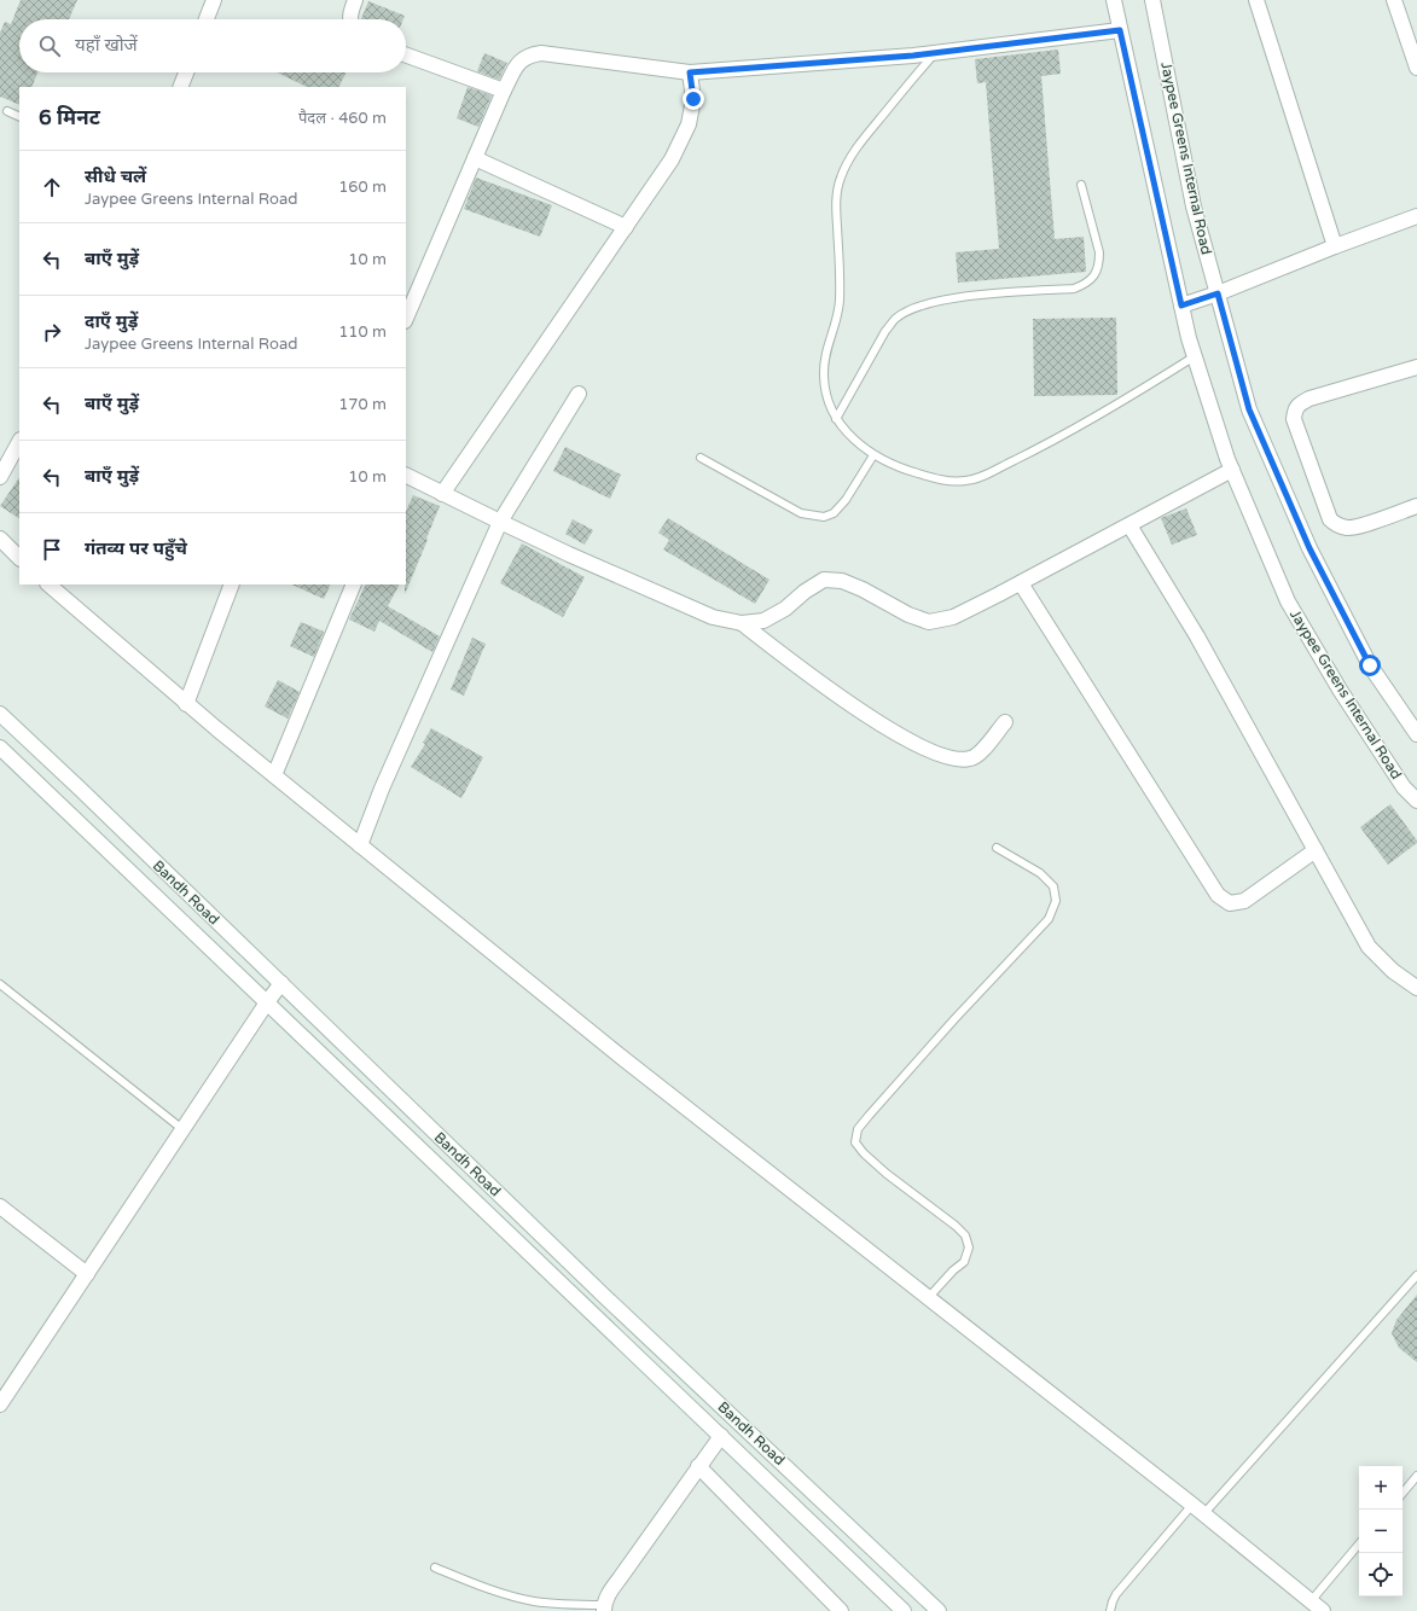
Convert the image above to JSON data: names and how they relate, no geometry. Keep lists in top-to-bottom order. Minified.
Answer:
{"streets":{"street":["Jaypee Greens Internal Road","Bandh Road"]},"page":{"search":"यहाँ खोजें","heading":["6 मिनट","पैदल · 460 m"],"list":[["सीधे चलें","Jaypee Greens Internal Road","160 m"],["बाएँ मुड़ें","10 m"],["दाएँ मुड़ें","Jaypee Greens Internal Road","110 m"],["बाएँ मुड़ें","170 m"],["बाएँ मुड़ें","10 m"],"गंतव्य पर पहुँचे"],"map_buttons":["+","−"]}}
